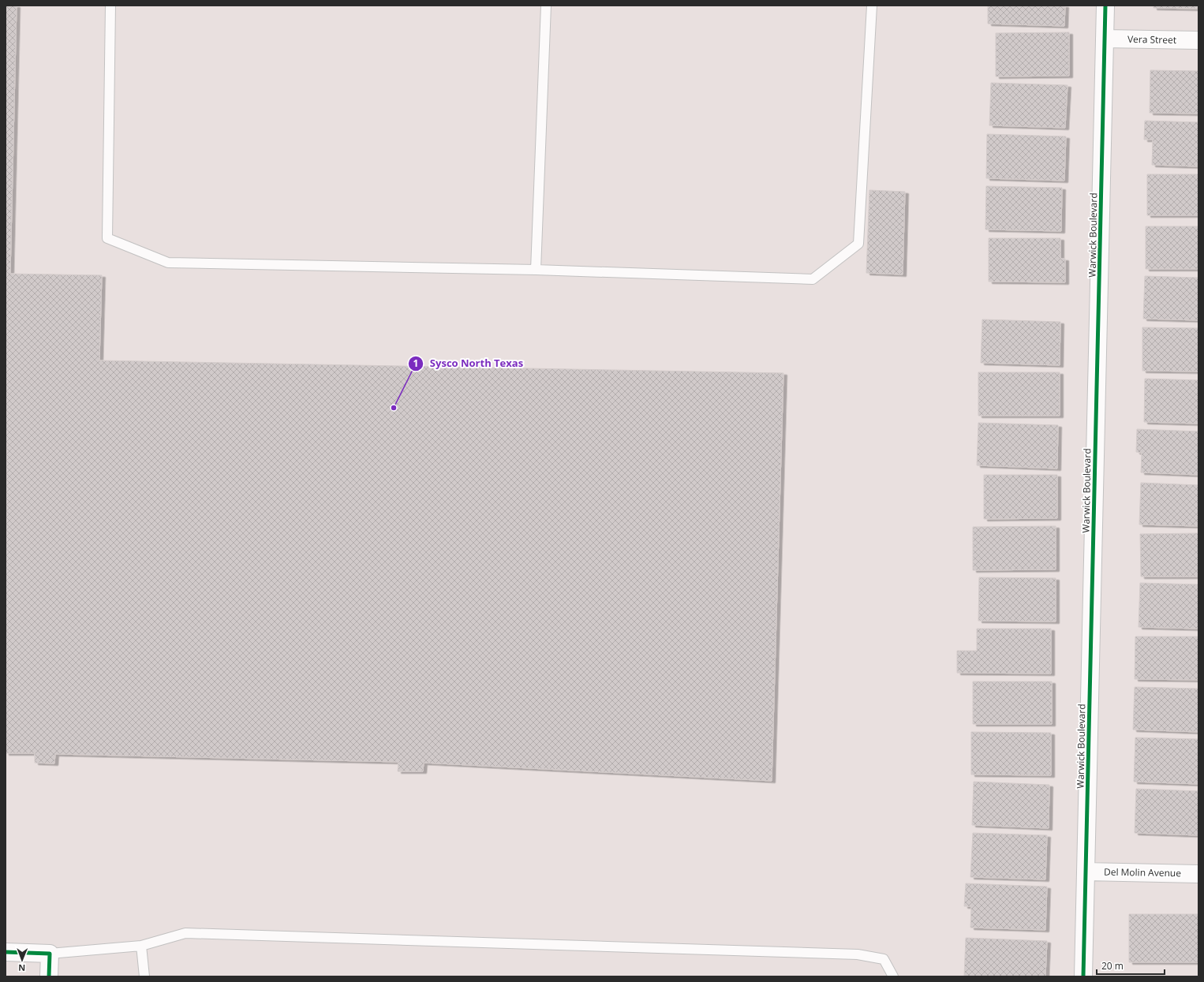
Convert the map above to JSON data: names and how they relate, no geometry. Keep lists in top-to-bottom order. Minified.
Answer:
{"streets":{"street":["Vera Street","Warwick Boulevard","Del Molin Avenue"]},"crossings":[["Vera Street","Warwick Boulevard"],["Warwick Boulevard","Del Molin Avenue"]],"places":["Sysco North Texas"],"scale_bar":"20 m","north":"bottom"}
